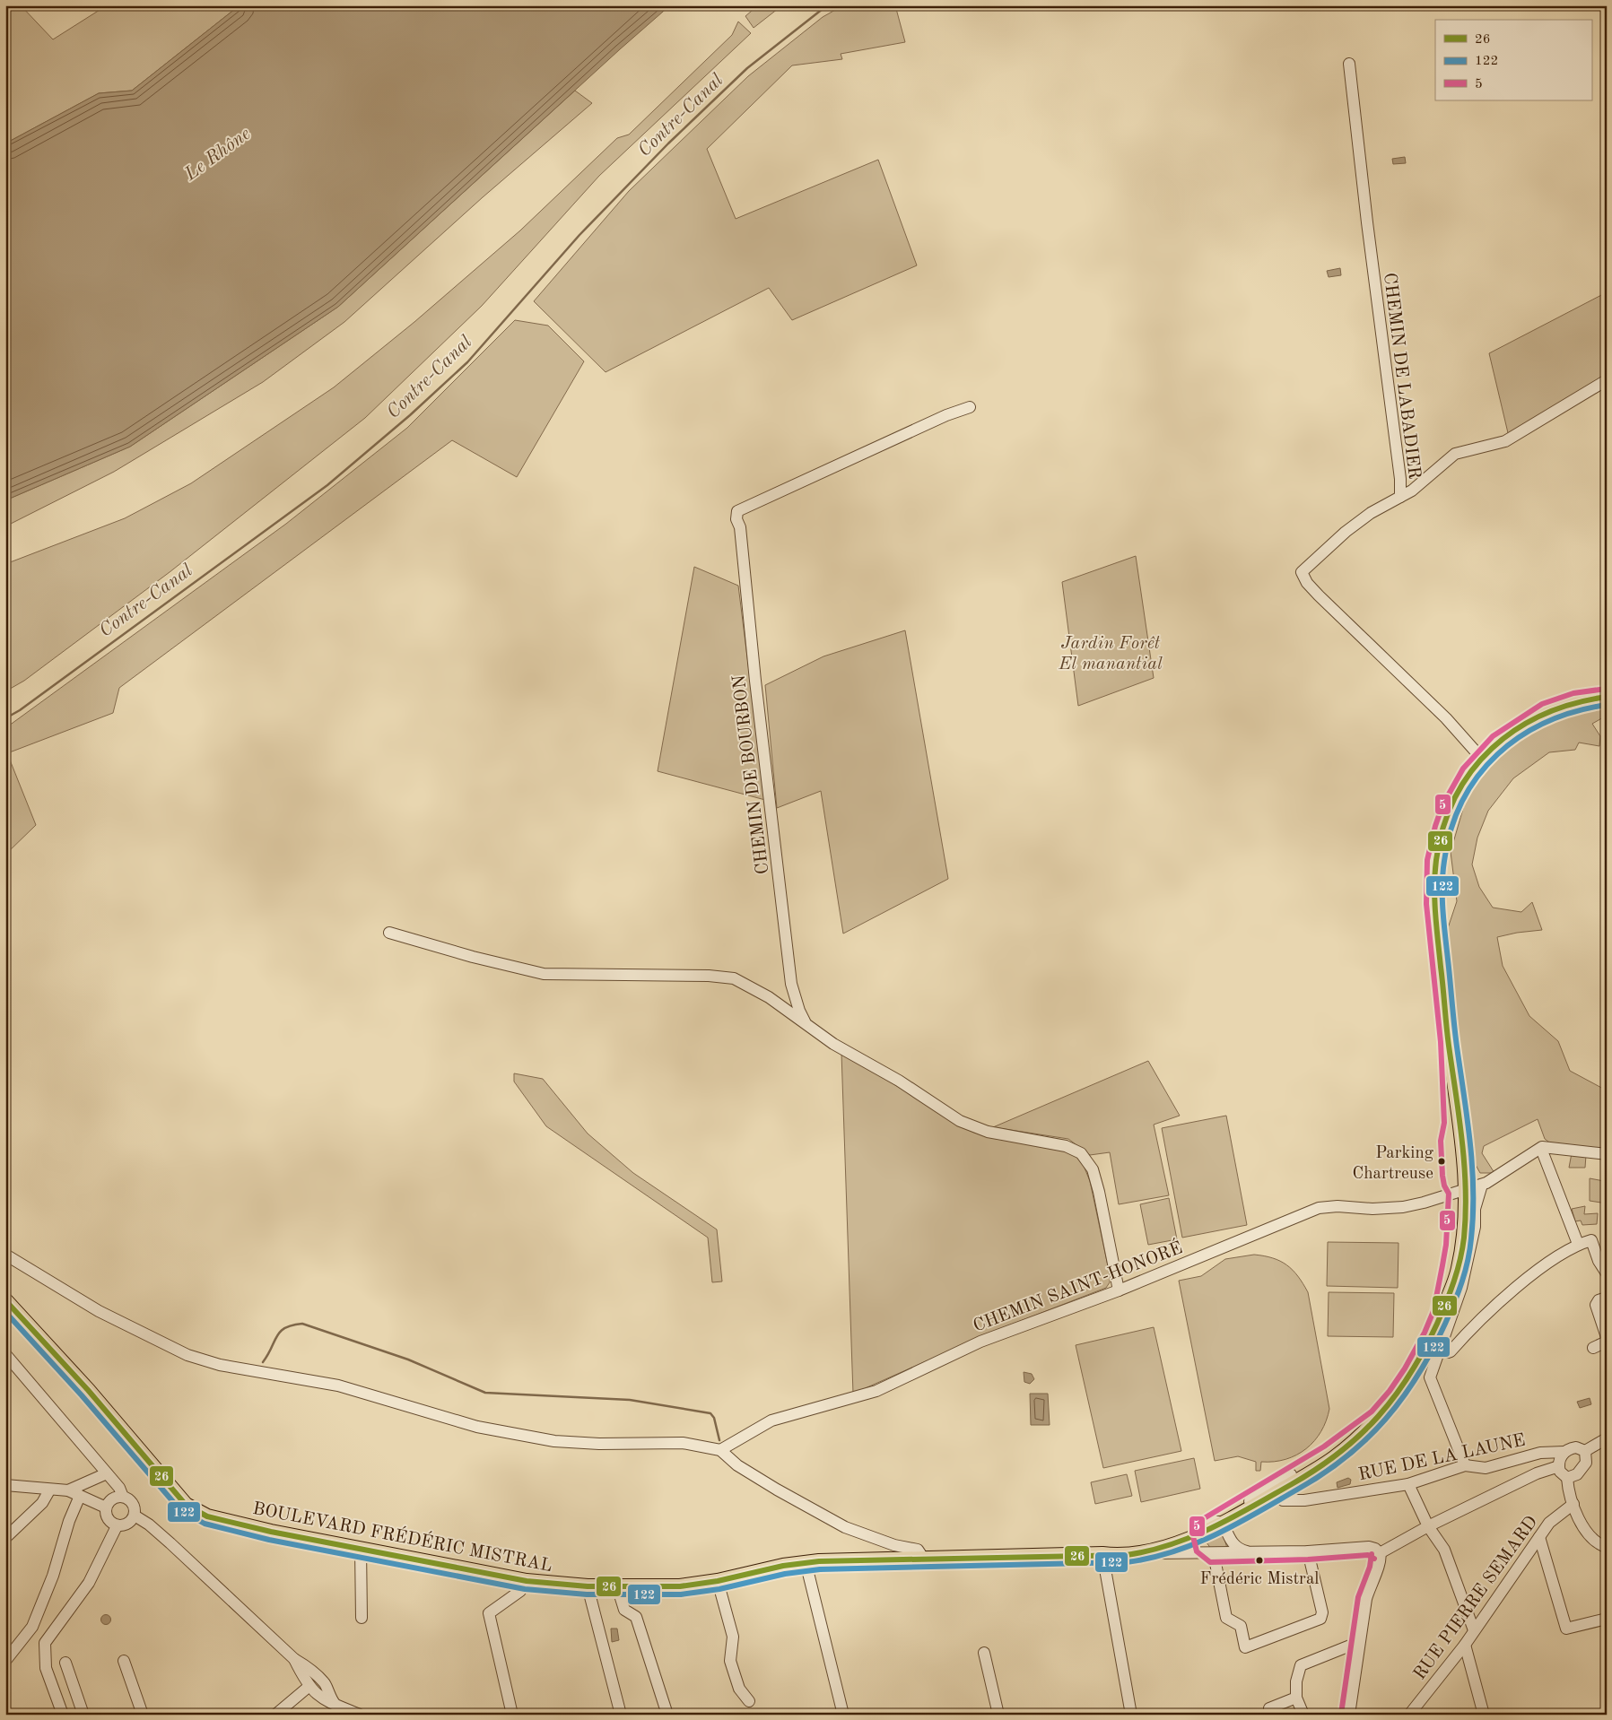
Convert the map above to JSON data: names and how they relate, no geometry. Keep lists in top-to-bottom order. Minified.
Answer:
{"streets":{"main road":["BOULEVARD FRÉDÉRIC MISTRAL"],"street":["CHEMIN DE LABADIER","CHEMIN DE BOURBON","CHEMIN SAINT-HONORÉ","RUE DE LA LAUNE","RUE PIERRE SEMARD"]},"water":["Contre-Canal","Le Rhône"],"parks":["Jardin Forêt El manantial"],"places":["Parking Chartreuse","Frédéric Mistral"],"lines":["transit line 5","transit line 26","transit line 122"],"legend":["26","122","5"]}
